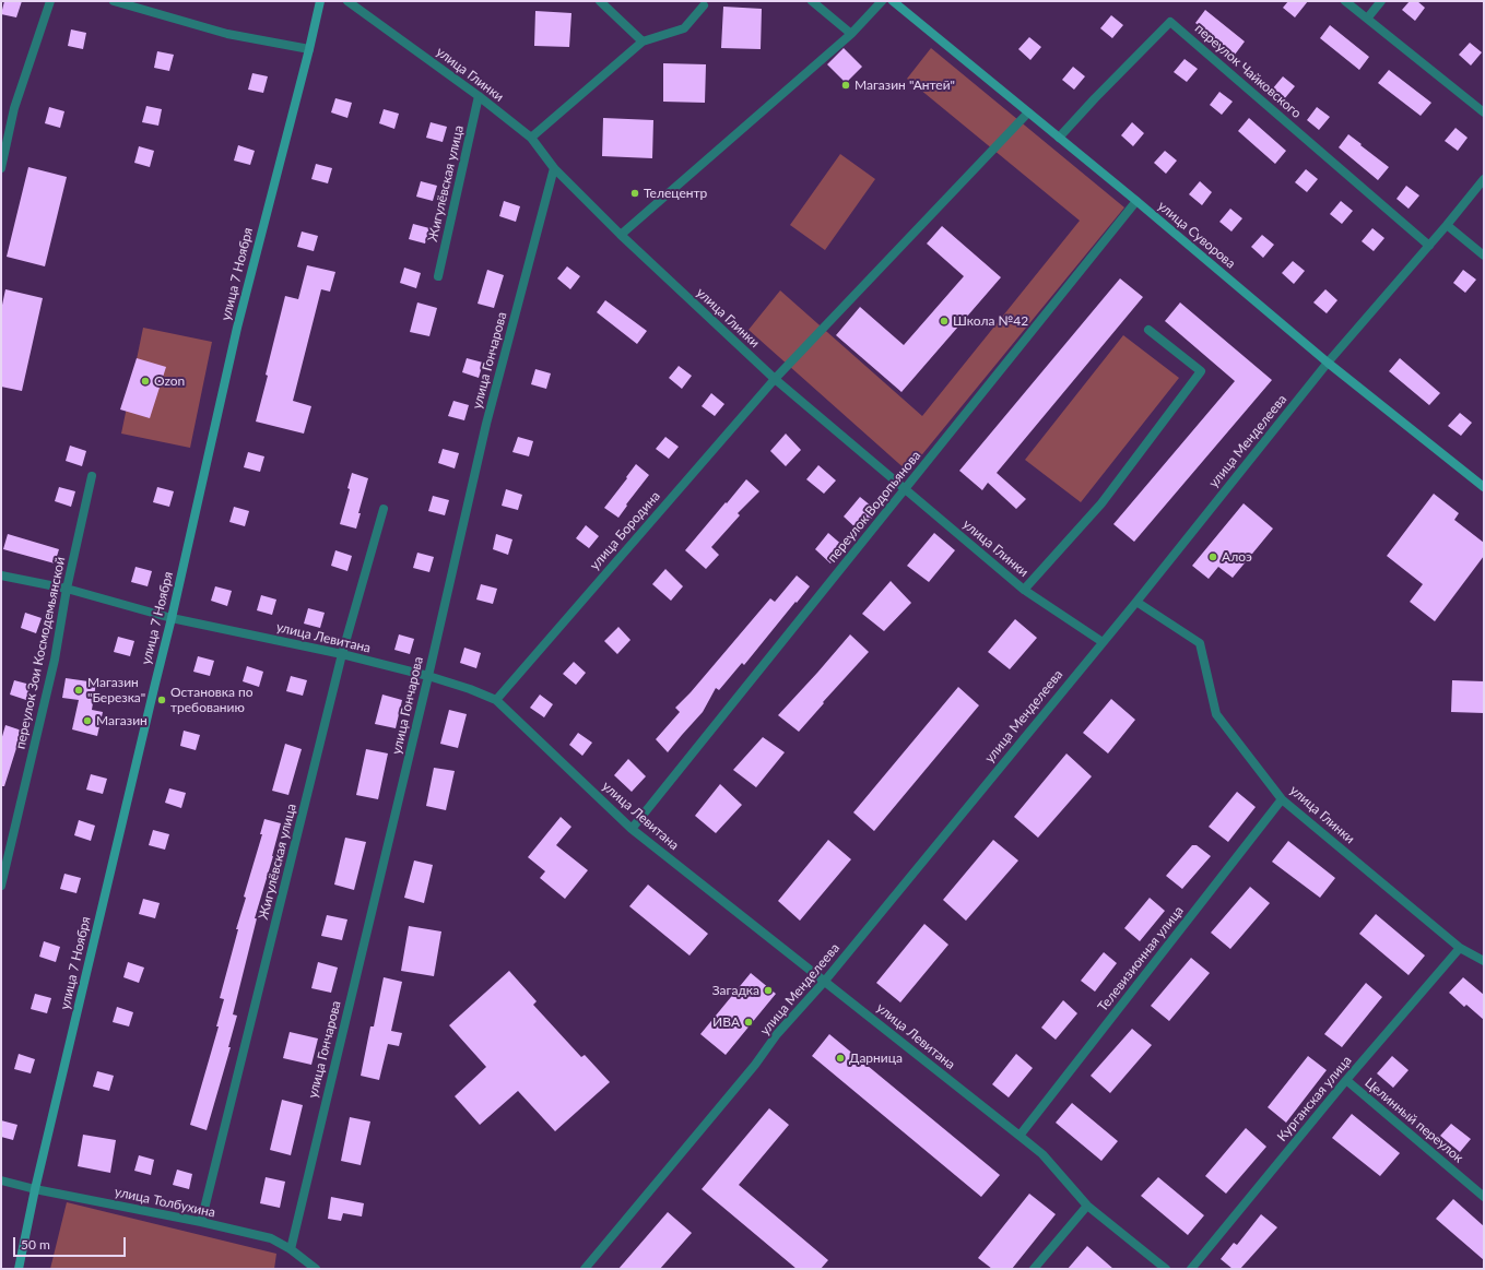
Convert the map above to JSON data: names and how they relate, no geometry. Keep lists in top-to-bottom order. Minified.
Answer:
{"streets":{"street":["переулок Чайковского","улица Глинки","Жигулёвская улица","улица Суворова","улица 7 Ноября","улица Гончарова","улица Менделеева","переулок Водопьянова","улица Бородина","улица Левитана","переулок Зои Космодемьянской","Телевизионная улица","Курганская улица","Целинный переулок","улица Толбухина"]},"crossings":[["переулок Чайковского","улица Суворова"],["переулок Чайковского","улица Менделеева"],["улица Глинки","Жигулёвская улица"],["улица Глинки","улица Гончарова"],["улица Глинки","улица Менделеева"],["улица Глинки","переулок Водопьянова"],["улица Глинки","улица Бородина"],["улица Глинки","Телевизионная улица"],["улица Глинки","Курганская улица"],["Жигулёвская улица","улица Левитана"],["Жигулёвская улица","улица Толбухина"],["улица Суворова","улица Менделеева"],["улица Суворова","переулок Водопьянова"],["улица Суворова","улица Бородина"],["улица 7 Ноября","улица Левитана"],["улица 7 Ноября","улица Толбухина"],["улица Гончарова","улица Левитана"],["улица Гончарова","улица Толбухина"],["улица Менделеева","улица Левитана"],["переулок Водопьянова","улица Левитана"],["улица Бородина","улица Левитана"],["улица Левитана","переулок Зои Космодемьянской"],["улица Левитана","Телевизионная улица"],["Курганская улица","Целинный переулок"]],"places":["Магазин \"Антей\"","Телецентр","Школа №42","Ozon","Алоэ","Магазин \"Березка\"","Остановка по требованию","Магазин","Загадка","ИВА","Дарница"],"scale_bar":"50 m"}
